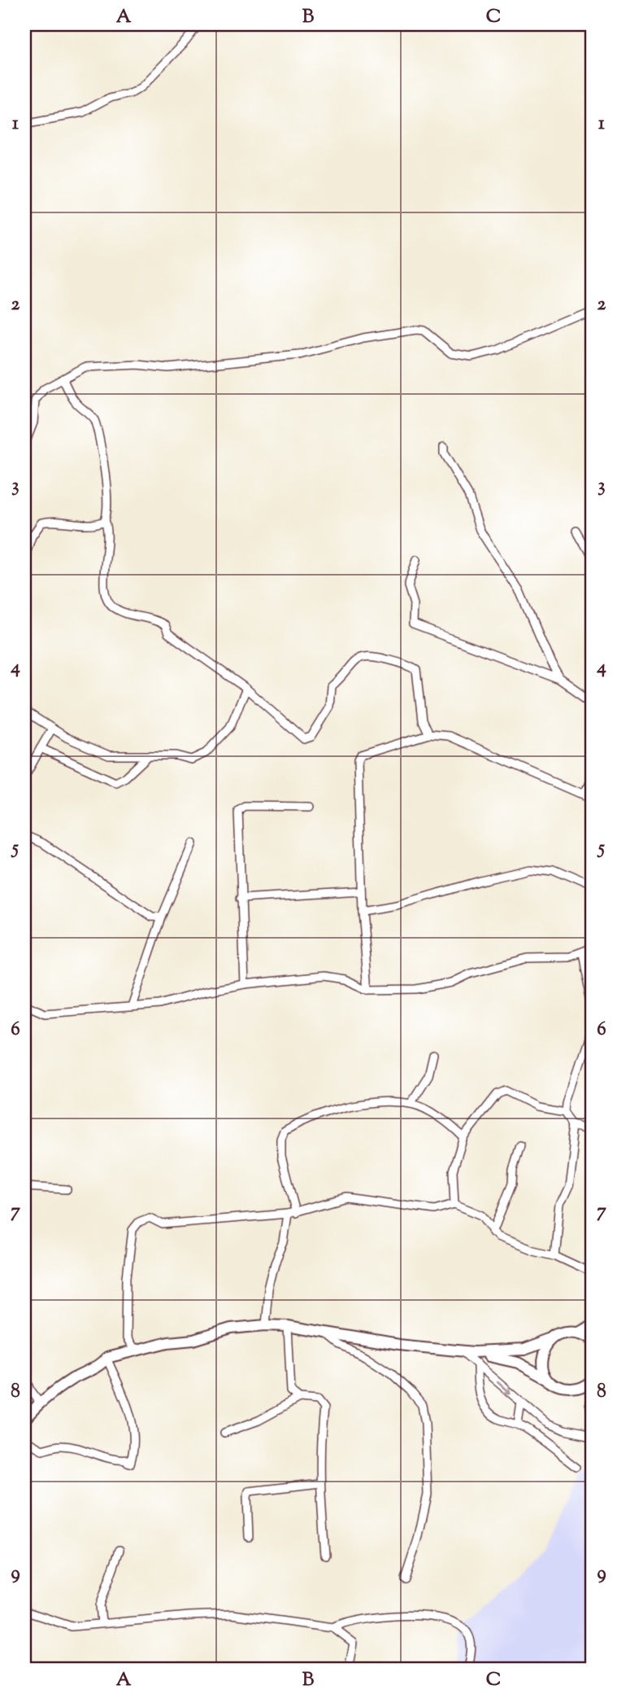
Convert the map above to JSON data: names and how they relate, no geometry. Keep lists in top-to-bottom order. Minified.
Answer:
{"grid":{"columns":["A","B","C"],"rows":["1","2","3","4","5","6","7","8","9"]}}
